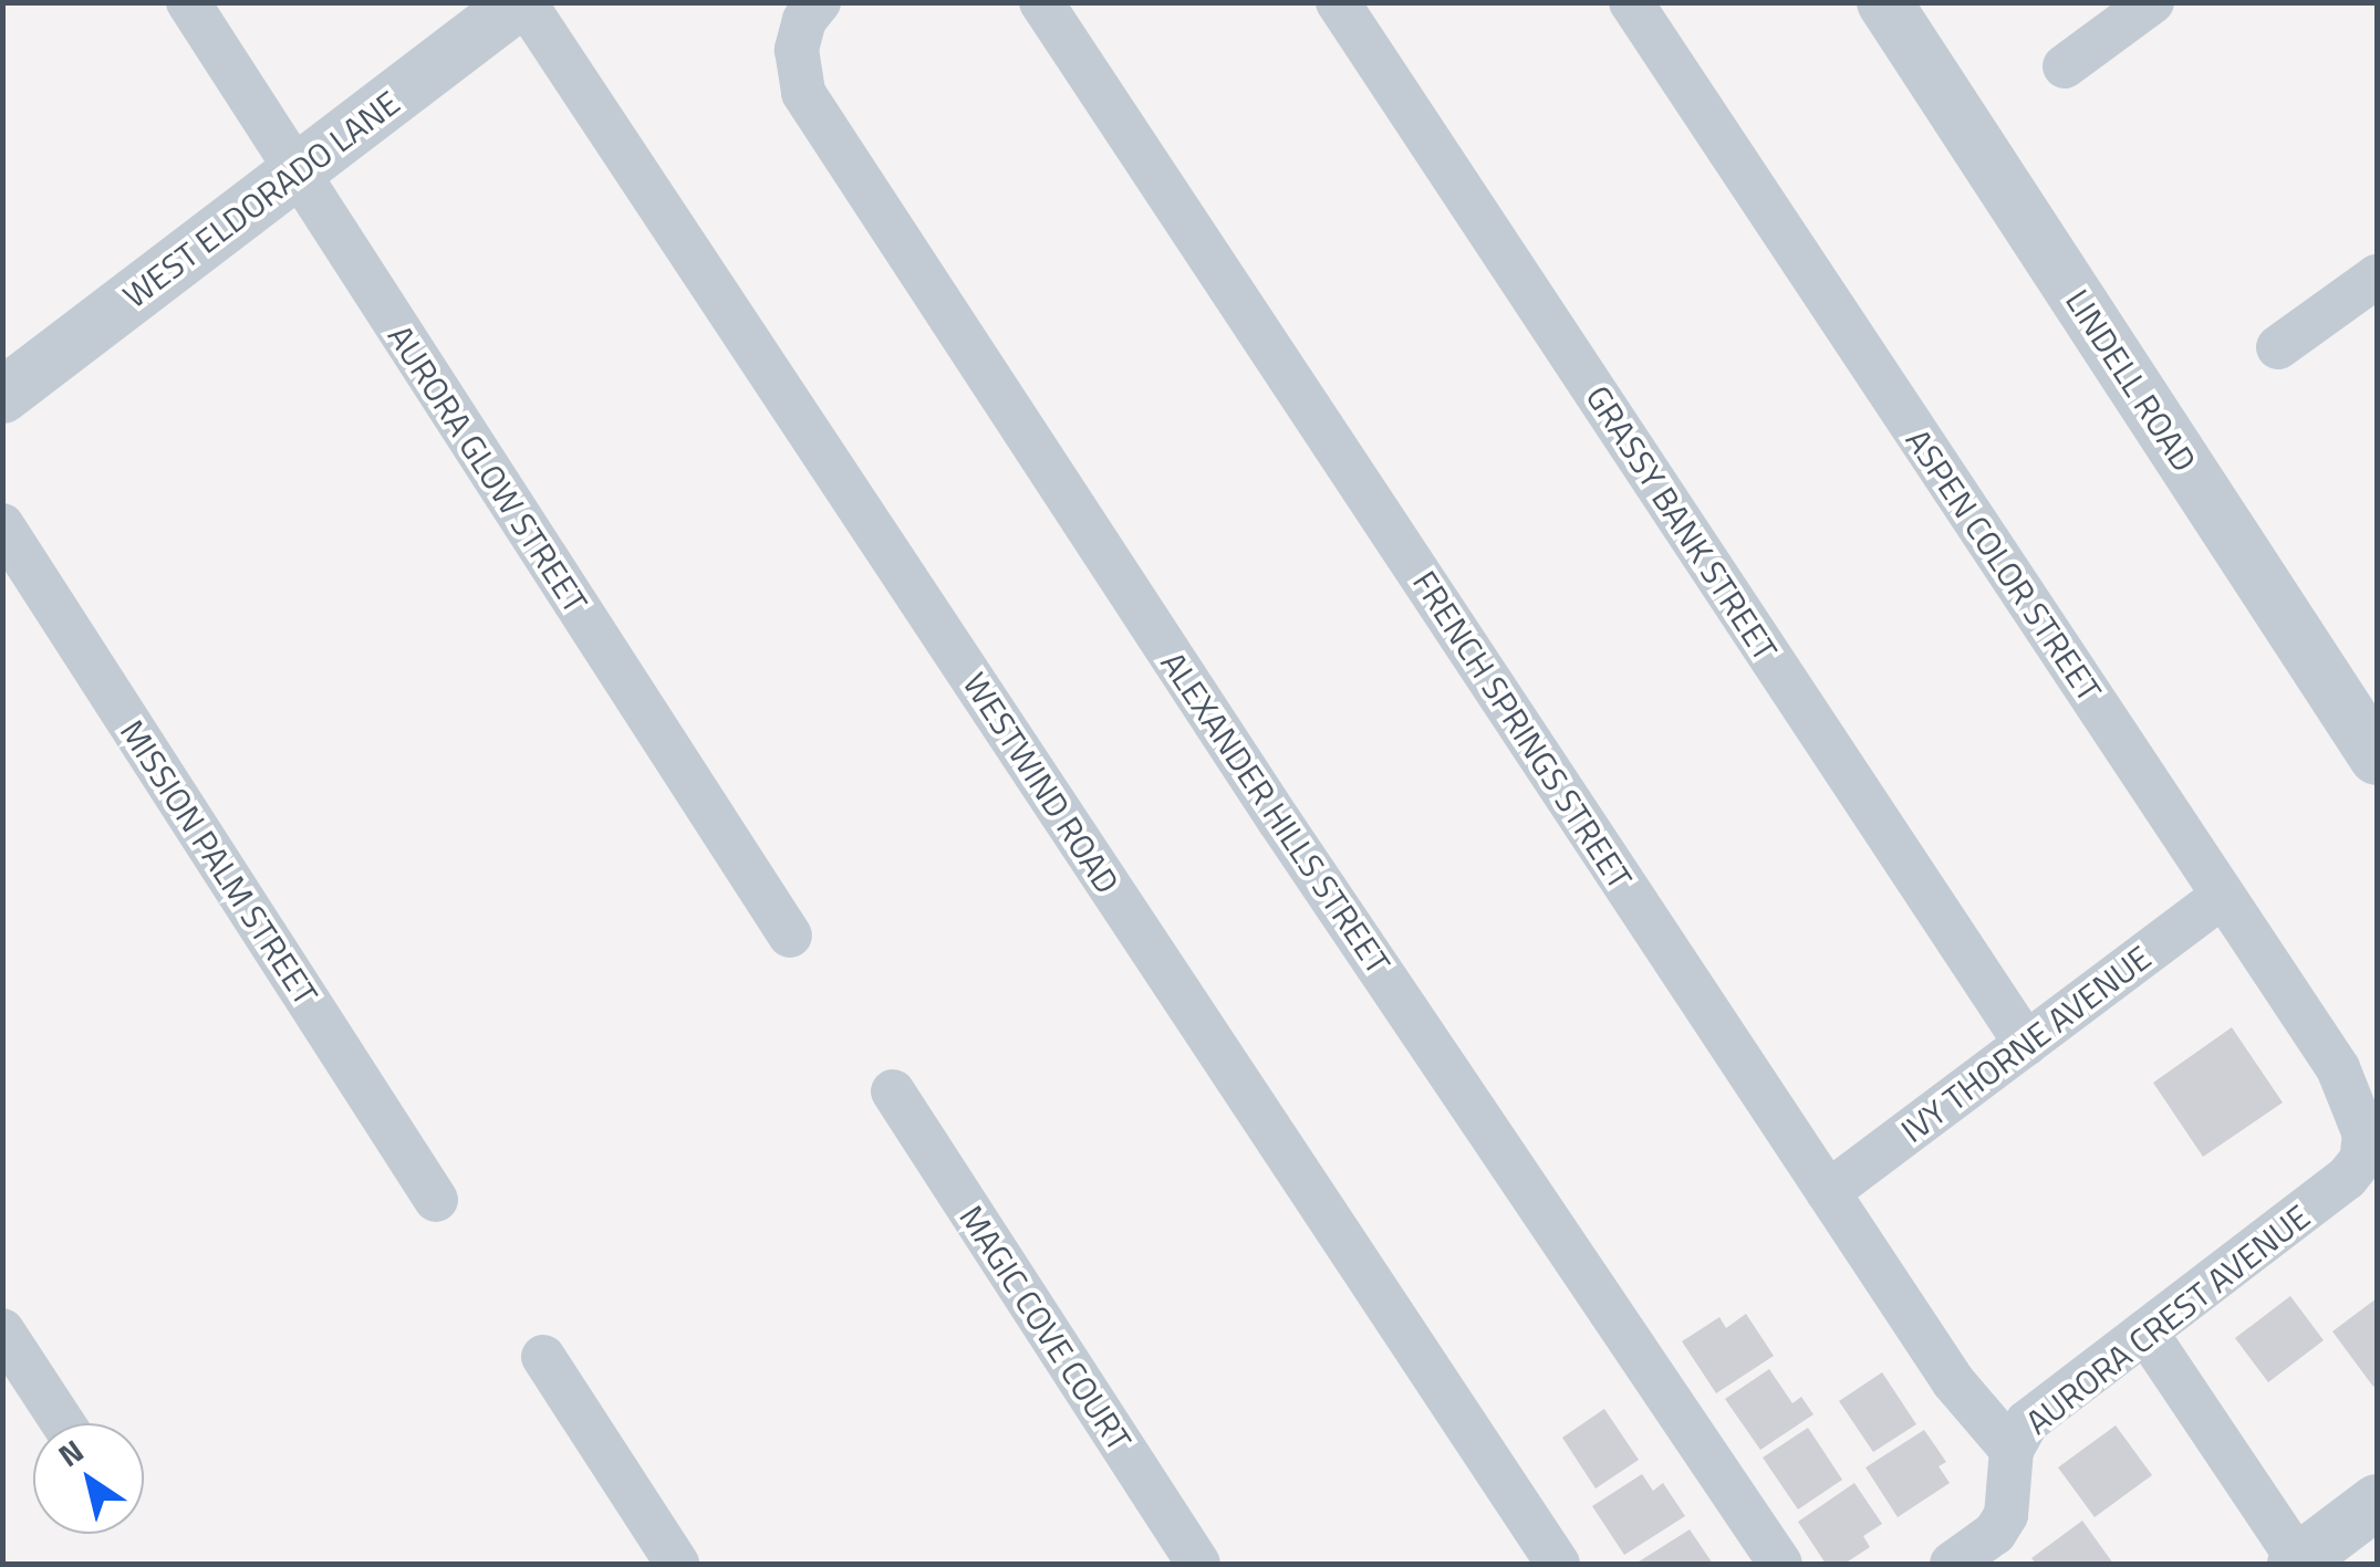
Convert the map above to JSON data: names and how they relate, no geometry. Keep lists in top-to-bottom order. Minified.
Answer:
{"streets":{"street":["WEST ELDORADO LANE","LINDELL ROAD","AURORA GLOW STREET","GRASSY BANK STREET","ASPEN COLOR STREET","FRENCH SPRINGS STREET","WESTWIND ROAD","ALEXANDER HILLS STREET","MISSION PALM STREET","IVY THORNE AVENUE","AURORA CREST AVENUE","MAGIC COVE COURT"]},"crossings":[["WEST ELDORADO LANE","AURORA GLOW STREET"],["WEST ELDORADO LANE","WESTWIND ROAD"],["GRASSY BANK STREET","IVY THORNE AVENUE"],["ASPEN COLOR STREET","IVY THORNE AVENUE"],["ASPEN COLOR STREET","AURORA CREST AVENUE"],["FRENCH SPRINGS STREET","IVY THORNE AVENUE"],["FRENCH SPRINGS STREET","AURORA CREST AVENUE"]],"north":"top left"}
